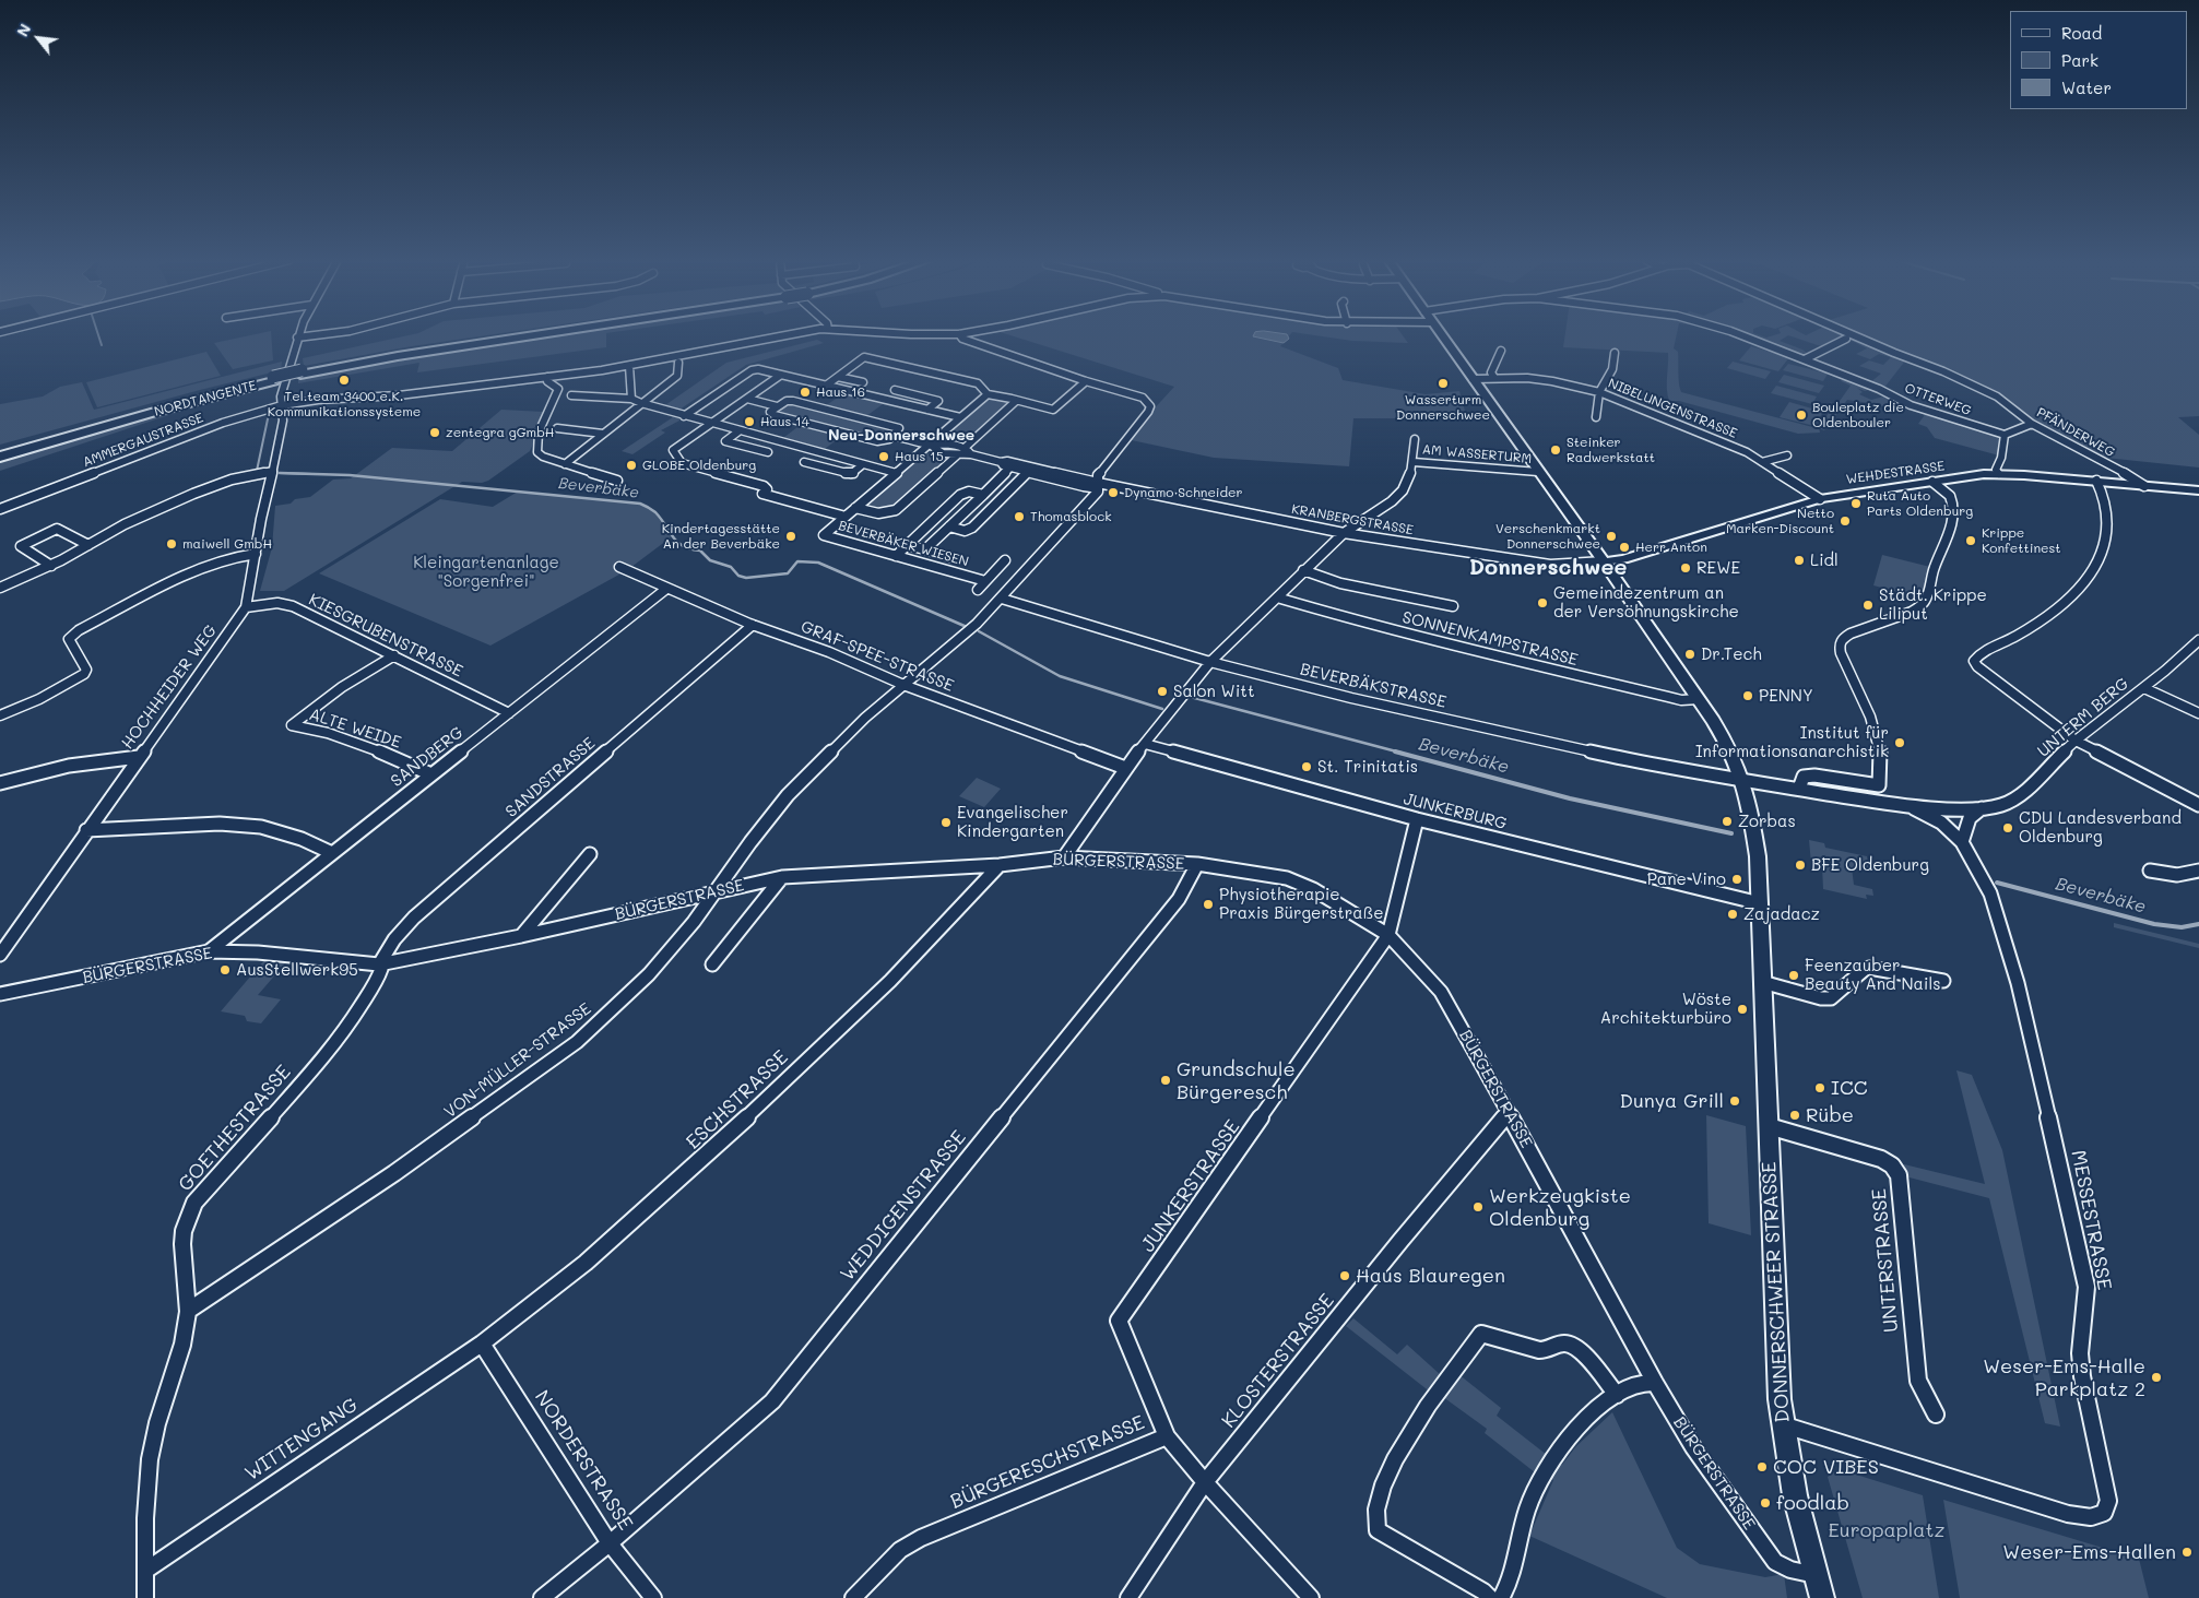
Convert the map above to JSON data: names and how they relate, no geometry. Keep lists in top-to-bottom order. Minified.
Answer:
{"streets":{"highway":["NORDTANGENTE"],"main road":["DONNERSCHWEER STRASSE"],"street":["OTTERWEG","NIBELUNGENSTRASSE","PFÄNDERWEG","AMMERGAUSTRASSE","AM WASSERTURM","WEHDESTRASSE","KRANBERGSTRASSE","BEVERBÄKER WIESEN","KIESGRUBENSTRASSE","SONNENKAMPSTRASSE","GRAF-SPEE-STRASSE","BEVERBÄKSTRASSE","HOCHHEIDER WEG","UNTERM BERG","ALTE WEIDE","SANDBERG","SANDSTRASSE","JUNKERBURG","BÜRGERSTRASSE","VON-MÜLLER-STRASSE","ESCHSTRASSE","GOETHESTRASSE","JUNKERSTRASSE","WEDDIGENSTRASSE","MESSESTRASSE","UNTERSTRASSE","KLOSTERSTRASSE","WITTENGANG","NORDERSTRASSE","BÜRGERESCHSTRASSE"]},"crossings":[["NIBELUNGENSTRASSE","WEHDESTRASSE"],["NIBELUNGENSTRASSE","DONNERSCHWEER STRASSE"],["PFÄNDERWEG","WEHDESTRASSE"],["AMMERGAUSTRASSE","HOCHHEIDER WEG"],["AM WASSERTURM","DONNERSCHWEER STRASSE"],["WEHDESTRASSE","KRANBERGSTRASSE"],["WEHDESTRASSE","DONNERSCHWEER STRASSE"],["KRANBERGSTRASSE","VON-MÜLLER-STRASSE"],["KRANBERGSTRASSE","DONNERSCHWEER STRASSE"],["KIESGRUBENSTRASSE","HOCHHEIDER WEG"],["KIESGRUBENSTRASSE","ALTE WEIDE"],["KIESGRUBENSTRASSE","SANDBERG"],["SONNENKAMPSTRASSE","DONNERSCHWEER STRASSE"],["GRAF-SPEE-STRASSE","SANDBERG"],["GRAF-SPEE-STRASSE","SANDSTRASSE"],["GRAF-SPEE-STRASSE","VON-MÜLLER-STRASSE"],["BEVERBÄKSTRASSE","UNTERM BERG"],["BEVERBÄKSTRASSE","VON-MÜLLER-STRASSE"],["BEVERBÄKSTRASSE","DONNERSCHWEER STRASSE"],["UNTERM BERG","MESSESTRASSE"],["UNTERM BERG","DONNERSCHWEER STRASSE"],["ALTE WEIDE","SANDBERG"],["SANDBERG","BÜRGERSTRASSE"],["SANDSTRASSE","BÜRGERSTRASSE"],["SANDSTRASSE","GOETHESTRASSE"],["JUNKERBURG","JUNKERSTRASSE"],["JUNKERBURG","DONNERSCHWEER STRASSE"],["BÜRGERSTRASSE","VON-MÜLLER-STRASSE"],["BÜRGERSTRASSE","ESCHSTRASSE"],["BÜRGERSTRASSE","GOETHESTRASSE"],["BÜRGERSTRASSE","JUNKERSTRASSE"],["BÜRGERSTRASSE","WEDDIGENSTRASSE"],["BÜRGERSTRASSE","DONNERSCHWEER STRASSE"],["BÜRGERSTRASSE","KLOSTERSTRASSE"],["VON-MÜLLER-STRASSE","GOETHESTRASSE"],["ESCHSTRASSE","WITTENGANG"],["ESCHSTRASSE","NORDERSTRASSE"],["GOETHESTRASSE","WITTENGANG"],["JUNKERSTRASSE","BÜRGERESCHSTRASSE"],["WEDDIGENSTRASSE","NORDERSTRASSE"],["MESSESTRASSE","DONNERSCHWEER STRASSE"],["UNTERSTRASSE","DONNERSCHWEER STRASSE"],["KLOSTERSTRASSE","BÜRGERESCHSTRASSE"],["WITTENGANG","NORDERSTRASSE"]],"districts":["Neu-Donnerschwee","Donnerschwee"],"water":["Beverbäke"],"parks":["Kleingartenanlage \"Sorgenfrei\"","Europaplatz"],"places":["Tel.team 3400 e.K. Kommunikationssysteme","Wasserturm Donnerschwee","Haus 16","Bouleplatz die Oldenbouler","Haus 14","zentegra gGmbH","Steinker Radwerkstatt","Haus 15","GLOBE Oldenburg","Dynamo Schneider","Ruta Auto Parts Oldenburg","Thomasblock","Netto Marken-Discount","Kindertagesstätte An der Beverbäke","Verschenkmarkt Donnerschwee","Krippe Konfettinest","maiwell GmbH","Herr Anton","Lidl","REWE","Gemeindezentrum an der Versöhnungskirche","Städt. Krippe Liliput","Dr.Tech","Salon Witt","PENNY","Institut für Informationsanarchistik","St. Trinitatis","Zorbas","Evangelischer Kindergarten","CDU Landesverband Oldenburg","BFE Oldenburg","Pane Vino","Physiotherapie Praxis Bürgerstraße","Zajadacz","AusStellwerk95","Feenzauber Beauty And Nails","Wöste Architekturbüro","Grundschule Bürgeresch","ICC","Dunya Grill","Rübe","Werkzeugkiste Oldenburg","Haus Blauregen","Weser-Ems-Halle Parkplatz 2","COC VIBES","foodlab","Weser-Ems-Hallen"],"legend":["Road","Park","Water"],"north":"top left"}
